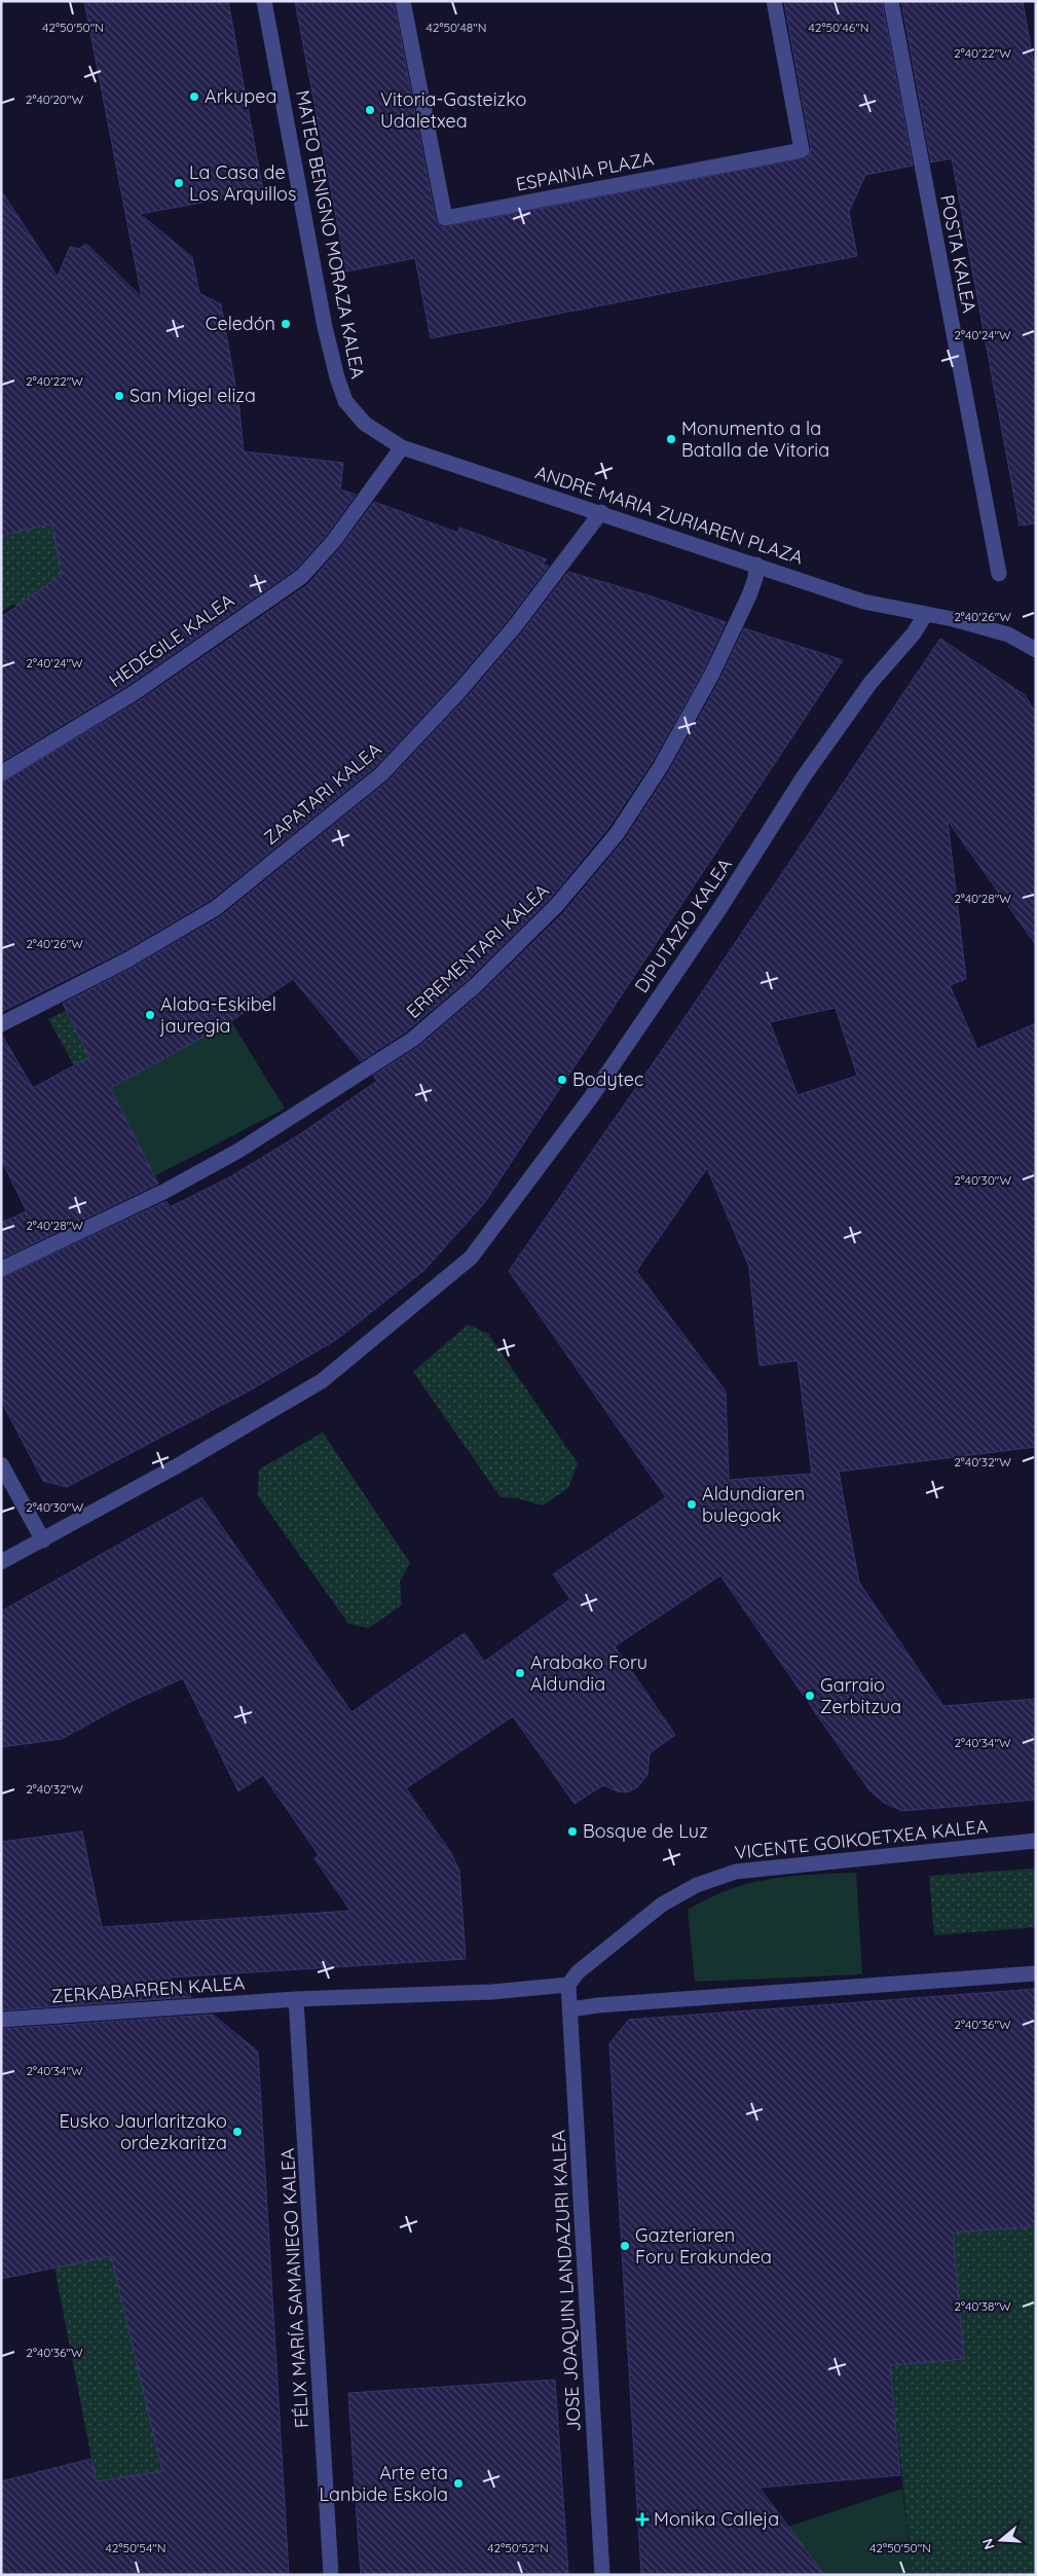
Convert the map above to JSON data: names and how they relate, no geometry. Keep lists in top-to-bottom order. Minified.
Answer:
{"streets":{"street":["ESPAINIA PLAZA","MATEO BENIGNO MORAZA KALEA","POSTA KALEA","ANDRE MARIA ZURIAREN PLAZA","HEDEGILE KALEA","ZAPATARI KALEA","DIPUTAZIO KALEA","ERREMENTARI KALEA","VICENTE GOIKOETXEA KALEA","ZERKABARREN KALEA","JOSE JOAQUIN LANDAZURI KALEA","FÉLIX MARÍA SAMANIEGO KALEA"]},"crossings":[["MATEO BENIGNO MORAZA KALEA","ANDRE MARIA ZURIAREN PLAZA"],["MATEO BENIGNO MORAZA KALEA","HEDEGILE KALEA"],["ANDRE MARIA ZURIAREN PLAZA","HEDEGILE KALEA"],["ANDRE MARIA ZURIAREN PLAZA","ZAPATARI KALEA"],["ANDRE MARIA ZURIAREN PLAZA","DIPUTAZIO KALEA"],["ANDRE MARIA ZURIAREN PLAZA","ERREMENTARI KALEA"],["VICENTE GOIKOETXEA KALEA","JOSE JOAQUIN LANDAZURI KALEA"],["ZERKABARREN KALEA","FÉLIX MARÍA SAMANIEGO KALEA"]],"places":{"other":["Arkupea","Vitoria-Gasteizko Udaletxea","La Casa de Los Arquillos","Celedón","San Migel eliza","Monumento a la Batalla de Vitoria","Alaba-Eskibel jauregia","Bodytec","Aldundiaren bulegoak","Arabako Foru Aldundia","Garraio Zerbitzua","Bosque de Luz","Eusko Jaurlaritzako ordezkaritza","Gazteriaren Foru Erakundea","Arte eta Lanbide Eskola"],"health":["Monika Calleja"]},"north":"left","coordinates":["42°50'50\"N","42°50'48\"N","42°50'46\"N","2°40'22\"W","2°40'20\"W","2°40'24\"W","2°40'26\"W","2°40'28\"W","2°40'30\"W","2°40'32\"W","2°40'34\"W","2°40'36\"W","2°40'38\"W","42°50'54\"N","42°50'52\"N"]}
